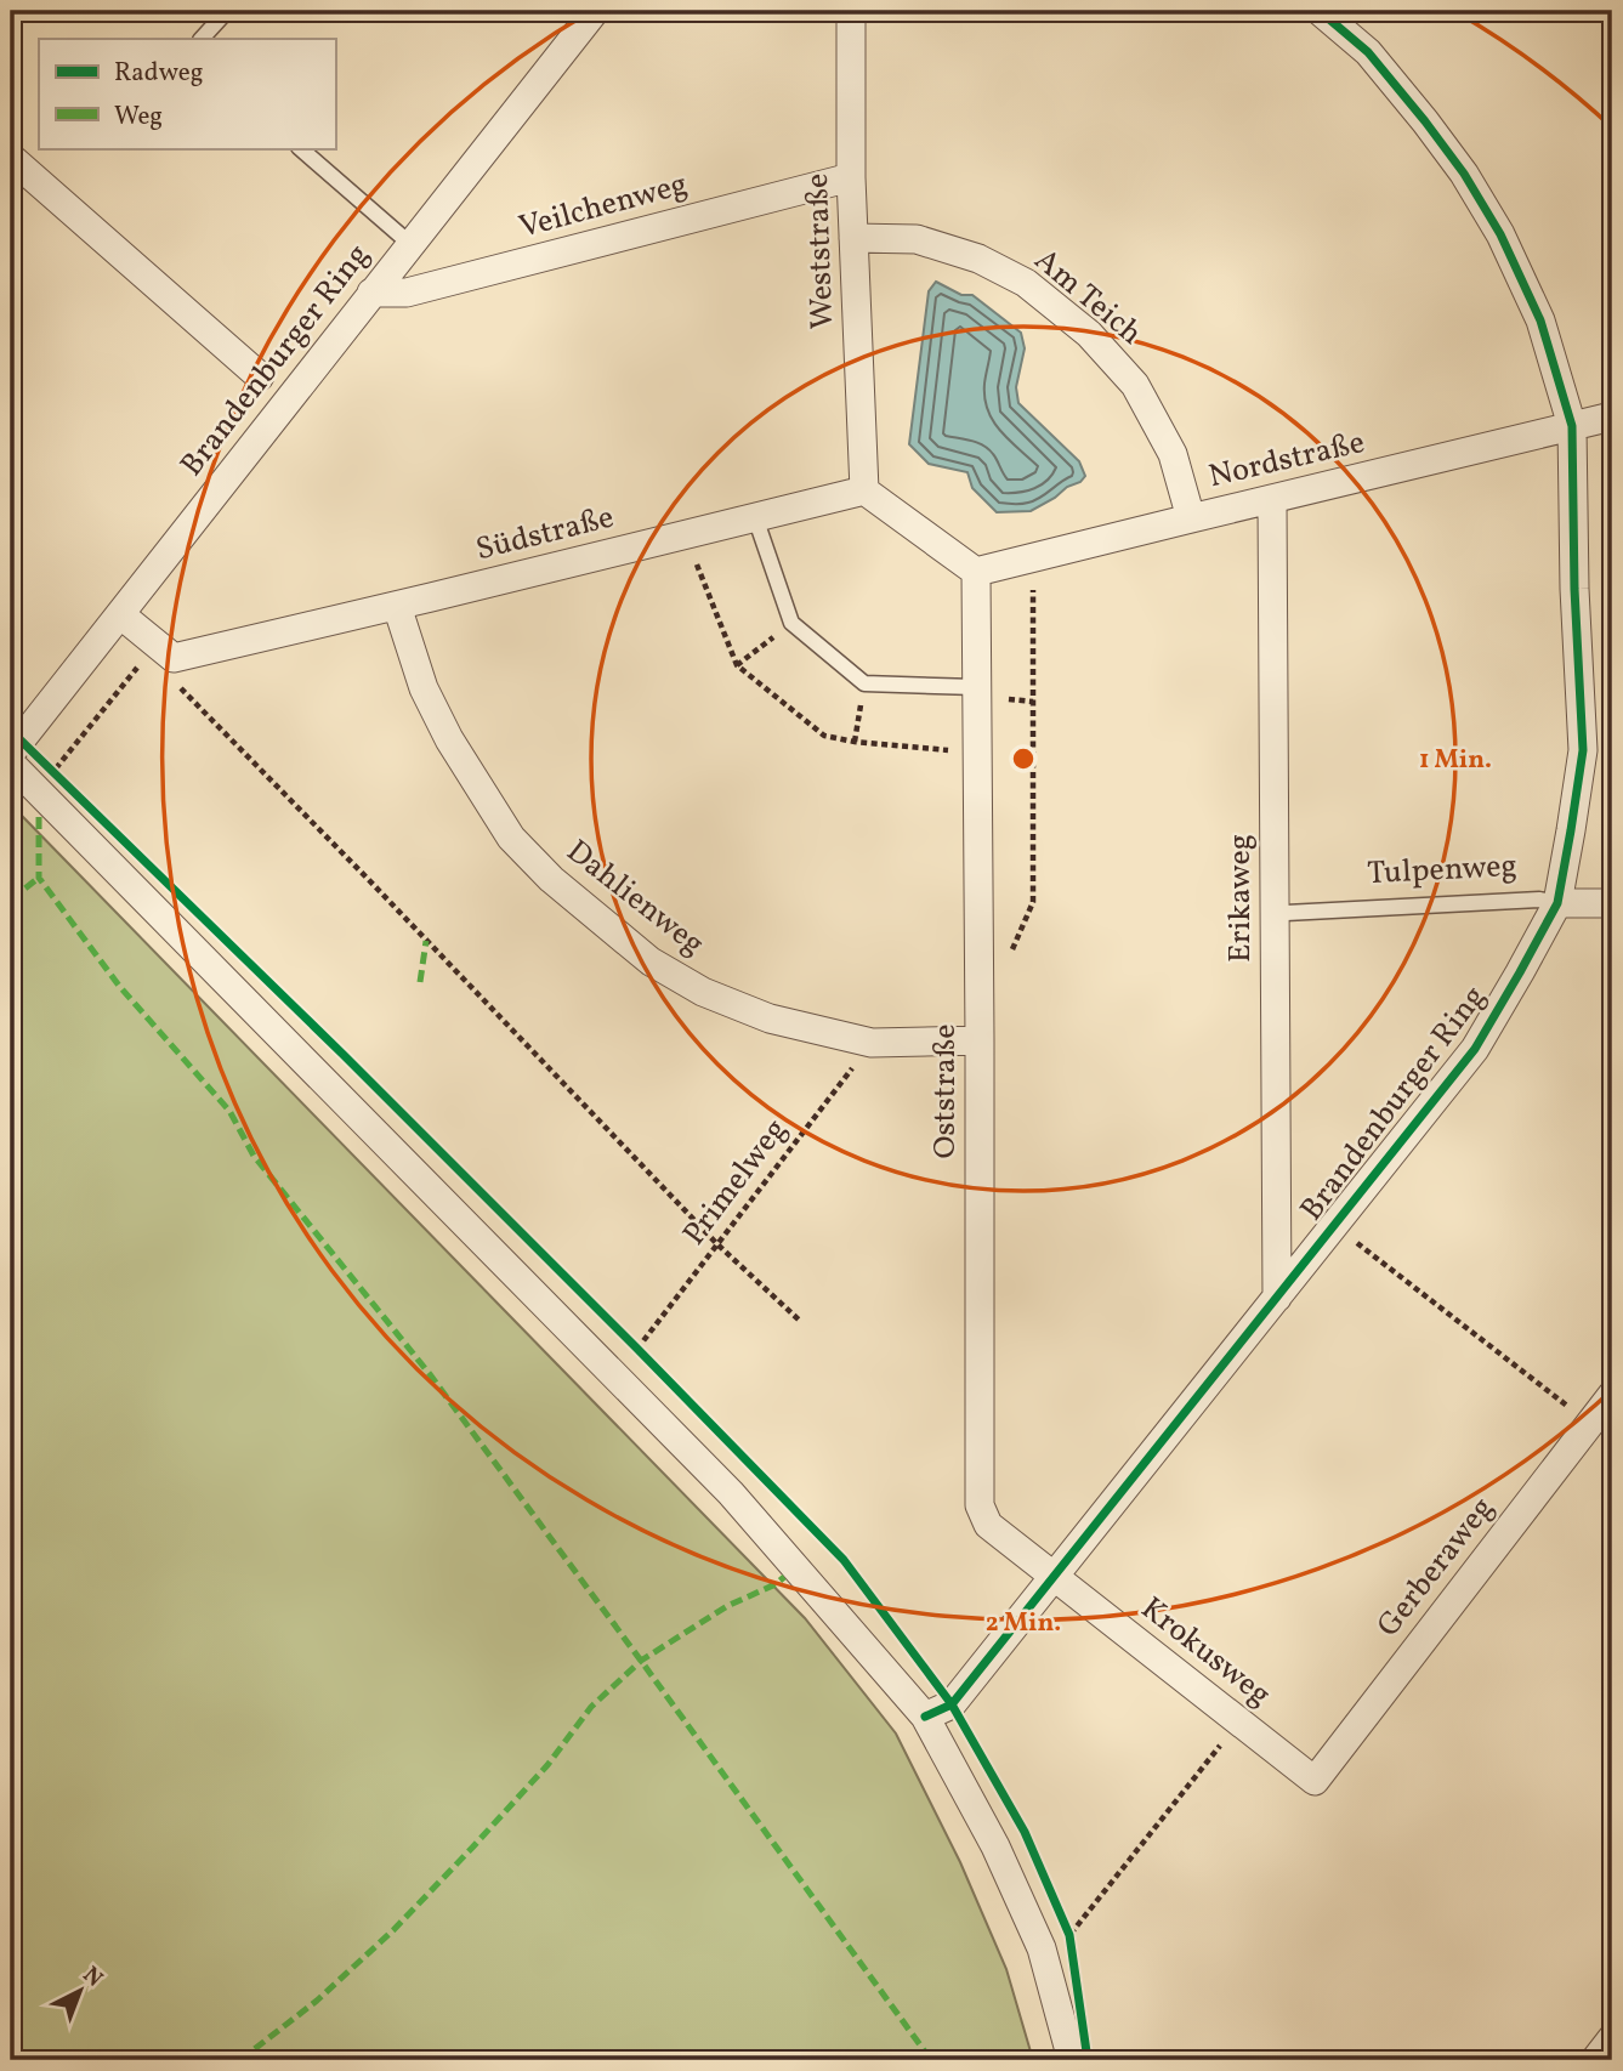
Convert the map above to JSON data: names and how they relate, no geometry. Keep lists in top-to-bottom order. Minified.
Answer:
{"streets":{"street":["Veilchenweg","Weststraße","Am Teich","Brandenburger Ring","Nordstraße","Südstraße","Tulpenweg","Dahlienweg","Erikaweg","Oststraße","Gerberaweg","Krokusweg"],"path":["Primelweg"]},"crossings":[["Veilchenweg","Weststraße"],["Veilchenweg","Brandenburger Ring"],["Weststraße","Am Teich"],["Weststraße","Südstraße"],["Am Teich","Nordstraße"],["Brandenburger Ring","Nordstraße"],["Brandenburger Ring","Südstraße"],["Brandenburger Ring","Tulpenweg"],["Brandenburger Ring","Erikaweg"],["Brandenburger Ring","Oststraße"],["Brandenburger Ring","Krokusweg"],["Nordstraße","Erikaweg"],["Nordstraße","Oststraße"],["Südstraße","Dahlienweg"],["Tulpenweg","Erikaweg"],["Dahlienweg","Oststraße"],["Dahlienweg","Primelweg"],["Oststraße","Krokusweg"],["Gerberaweg","Krokusweg"]],"legend":["Radweg","Weg"],"north":"top right","rings":["1 Min.","2 Min."]}
